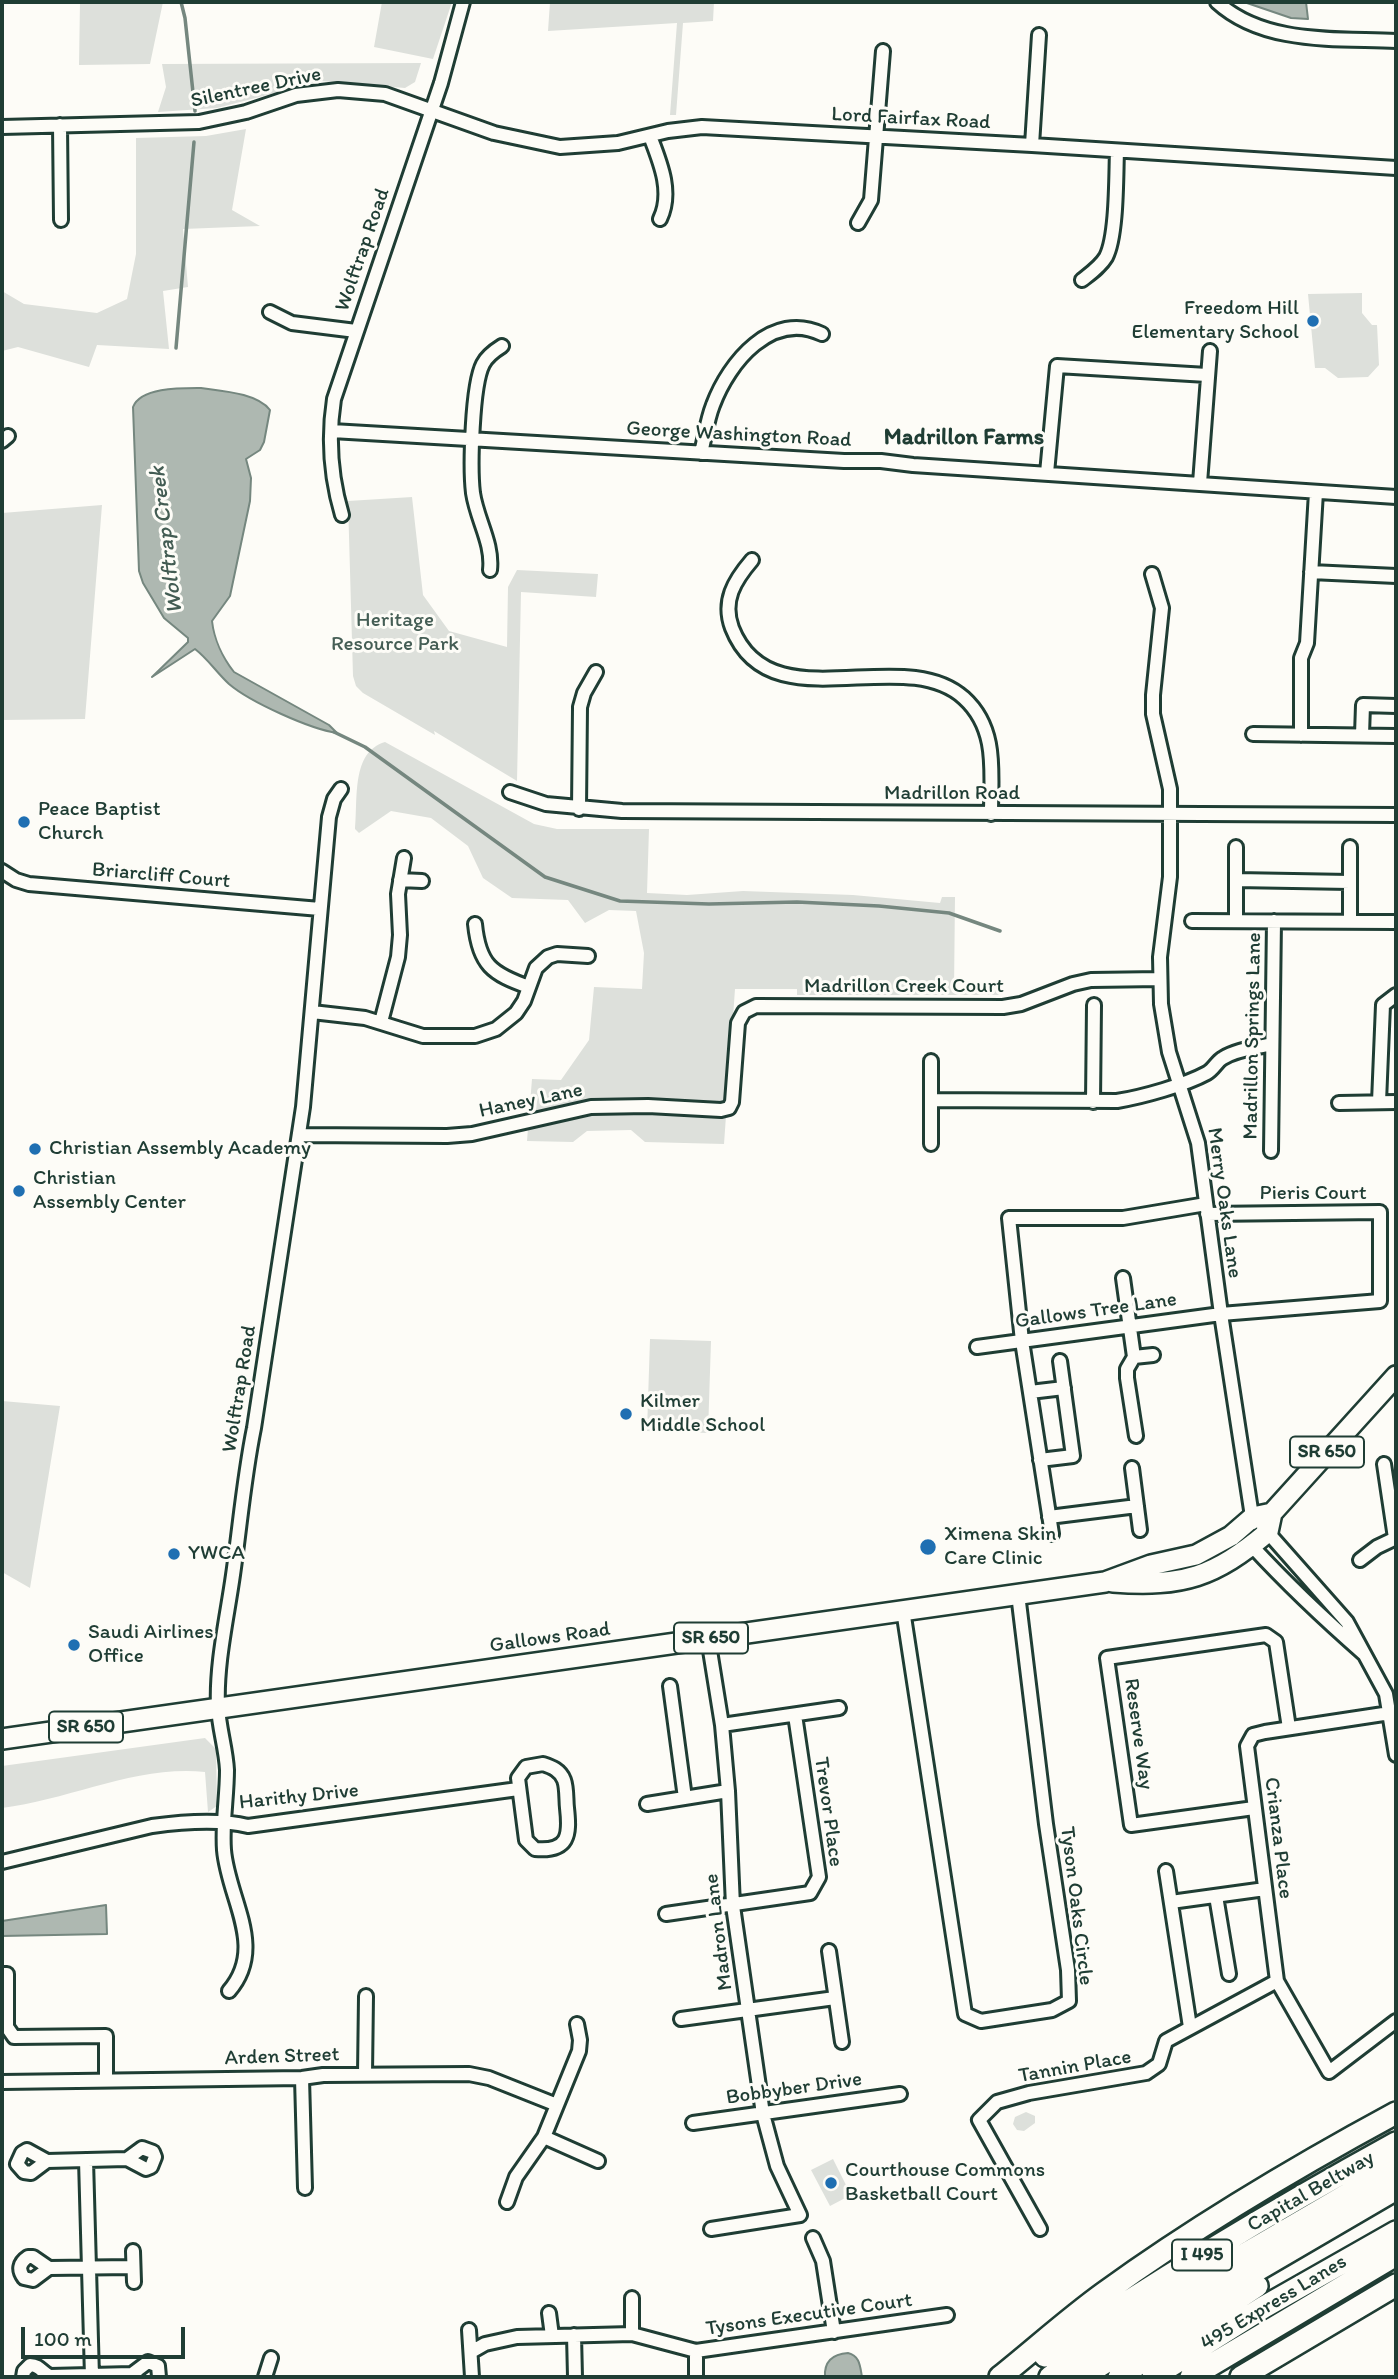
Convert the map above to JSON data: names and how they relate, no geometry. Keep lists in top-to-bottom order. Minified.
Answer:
{"streets":{"highway":["Capital Beltway","I 495","495 Express Lanes"],"main road":["SR 650","Gallows Road"],"street":["Silentree Drive","Lord Fairfax Road","Wolftrap Road","George Washington Road","Madrillon Road","Briarcliff Court","Madrillon Creek Court","Madrillon Springs Lane","Haney Lane","Pieris Court","Merry Oaks Lane","Gallows Tree Lane","Reserve Way","Harithy Drive","Trevor Place","Crianza Place","Tyson Oaks Circle","Madron Lane","Arden Street","Tannin Place","Bobbyber Drive","Tysons Executive Court"]},"crossings":[["Silentree Drive","Lord Fairfax Road"],["Silentree Drive","Wolftrap Road"],["Lord Fairfax Road","Wolftrap Road"],["Wolftrap Road","George Washington Road"],["Wolftrap Road","Briarcliff Court"],["Wolftrap Road","Haney Lane"],["Wolftrap Road","Gallows Road"],["Wolftrap Road","Harithy Drive"],["Madrillon Road","Merry Oaks Lane"],["Madrillon Creek Court","Haney Lane"],["Madrillon Creek Court","Merry Oaks Lane"],["Pieris Court","Merry Oaks Lane"],["Pieris Court","Gallows Tree Lane"],["Merry Oaks Lane","Gallows Tree Lane"],["Merry Oaks Lane","Gallows Road"],["Gallows Road","Tyson Oaks Circle"],["Gallows Road","Madron Lane"],["Reserve Way","Crianza Place"],["Trevor Place","Madron Lane"],["Crianza Place","Tannin Place"],["Madron Lane","Bobbyber Drive"]],"districts":["Madrillon Farms"],"water":["Wolftrap Creek"],"parks":["Heritage Resource Park"],"places":["Freedom Hill Elementary School","Peace Baptist Church","Christian Assembly Academy","Christian Assembly Center","Kilmer Middle School","Ximena Skin Care Clinic","YWCA","Saudi Airlines Office","Courthouse Commons Basketball Court"],"scale_bar":"100 m"}
